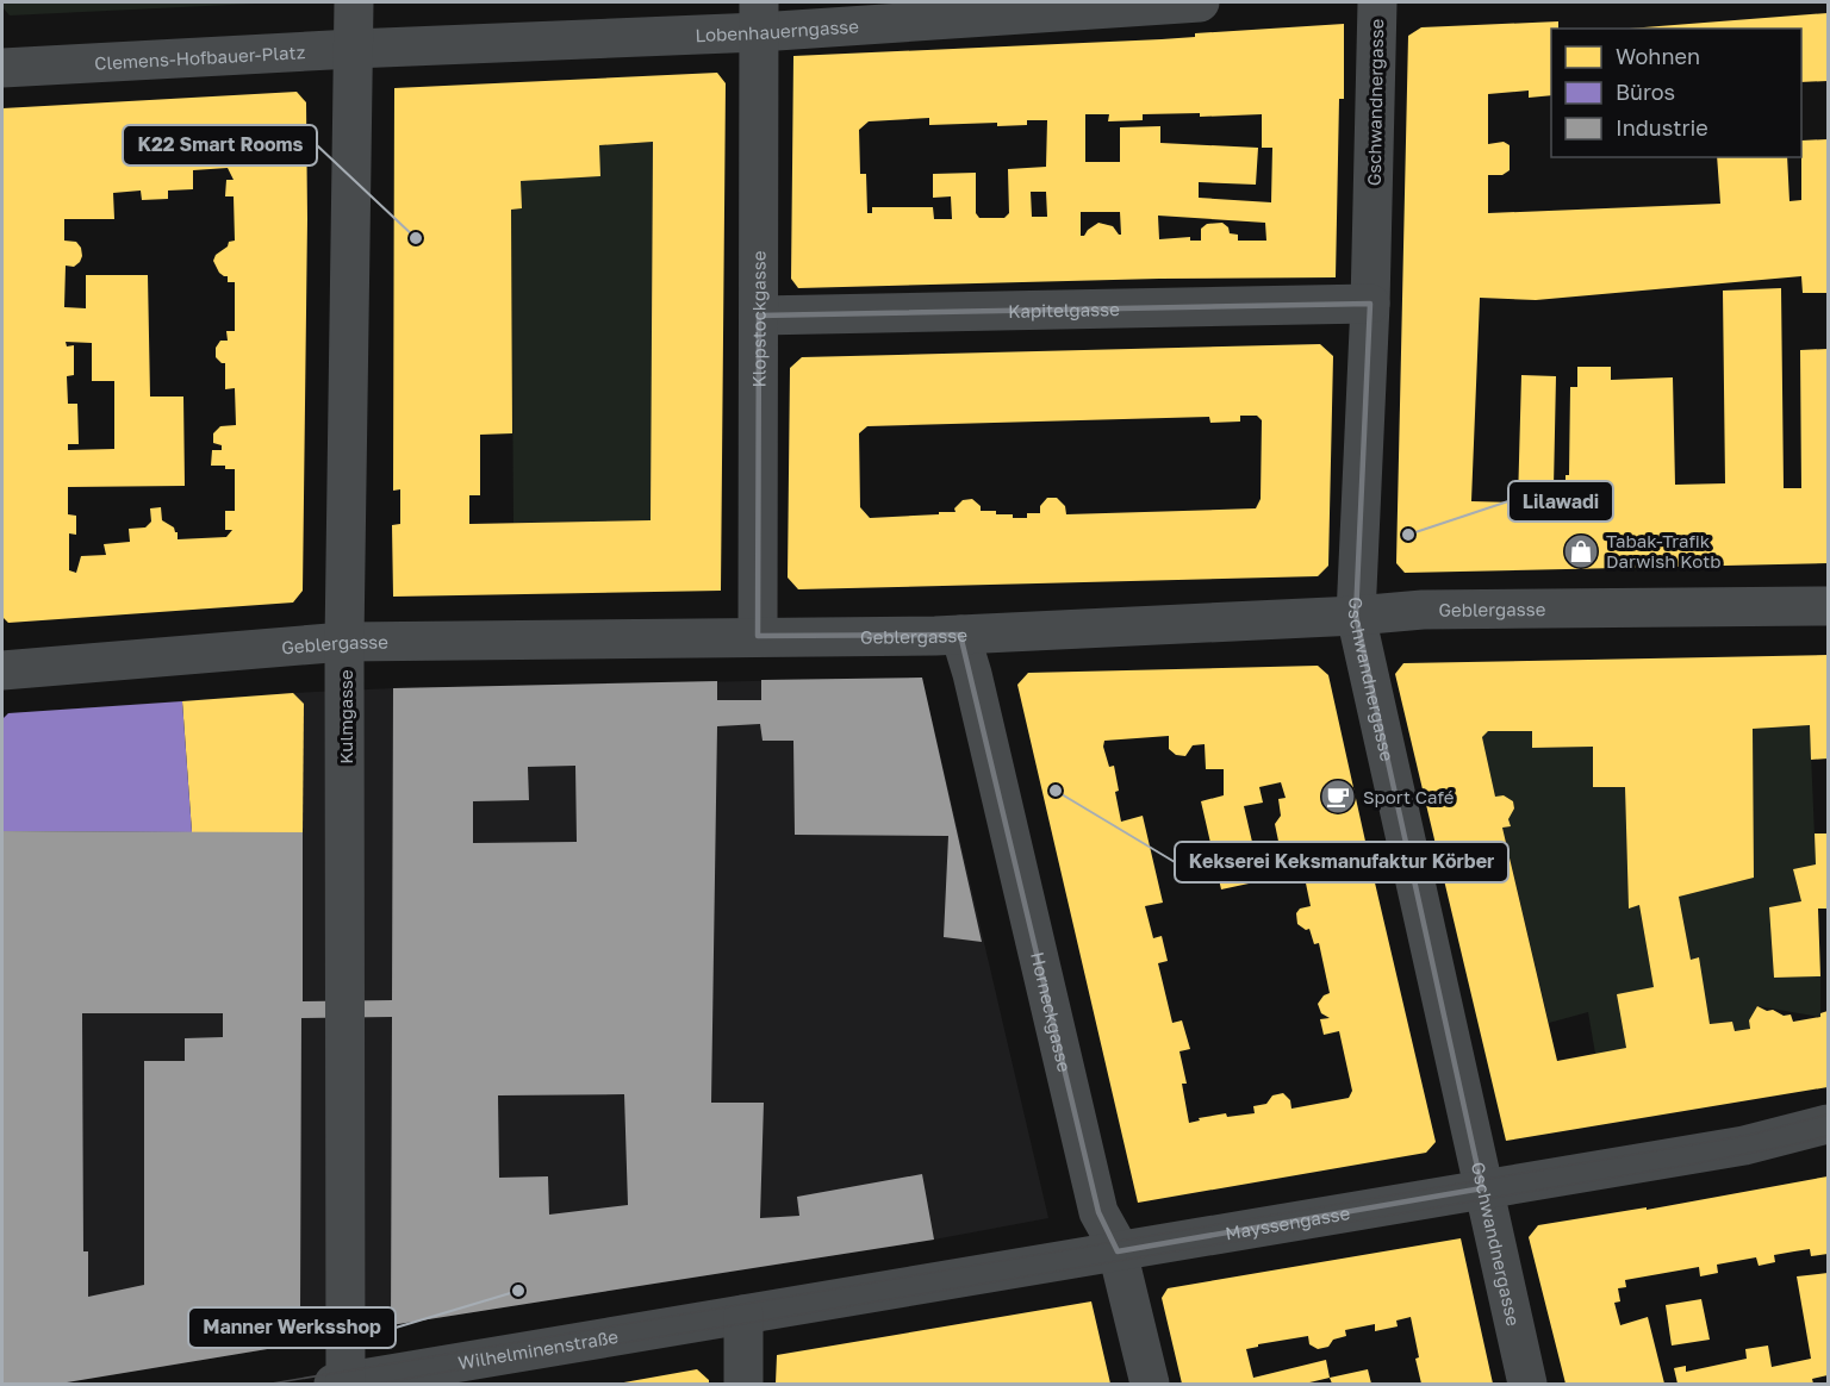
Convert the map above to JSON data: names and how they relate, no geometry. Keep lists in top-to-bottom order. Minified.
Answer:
{"streets":{"street":["Lobenhauerngasse","Clemens-Hofbauer-Platz","Gschwandnergasse","Kapitelgasse","Klopstockgasse","Geblergasse","Kulmgasse","Horneckgasse","Mayssengasse","Wilhelminenstraße"]},"crossings":[["Lobenhauerngasse","Clemens-Hofbauer-Platz"],["Lobenhauerngasse","Klopstockgasse"],["Lobenhauerngasse","Kulmgasse"],["Clemens-Hofbauer-Platz","Kulmgasse"],["Gschwandnergasse","Kapitelgasse"],["Gschwandnergasse","Geblergasse"],["Gschwandnergasse","Mayssengasse"],["Kapitelgasse","Klopstockgasse"],["Klopstockgasse","Geblergasse"],["Geblergasse","Kulmgasse"],["Geblergasse","Horneckgasse"],["Kulmgasse","Wilhelminenstraße"],["Horneckgasse","Mayssengasse"],["Mayssengasse","Wilhelminenstraße"]],"places":{"other":["K22 Smart Rooms","Lilawadi","Kekserei Keksmanufaktur Körber","Manner Werksshop"],"shop":["Tabak-Trafik Darwish Kotb"],"cafe":["Sport Café"]},"legend":["Wohnen","Büros","Industrie"]}
